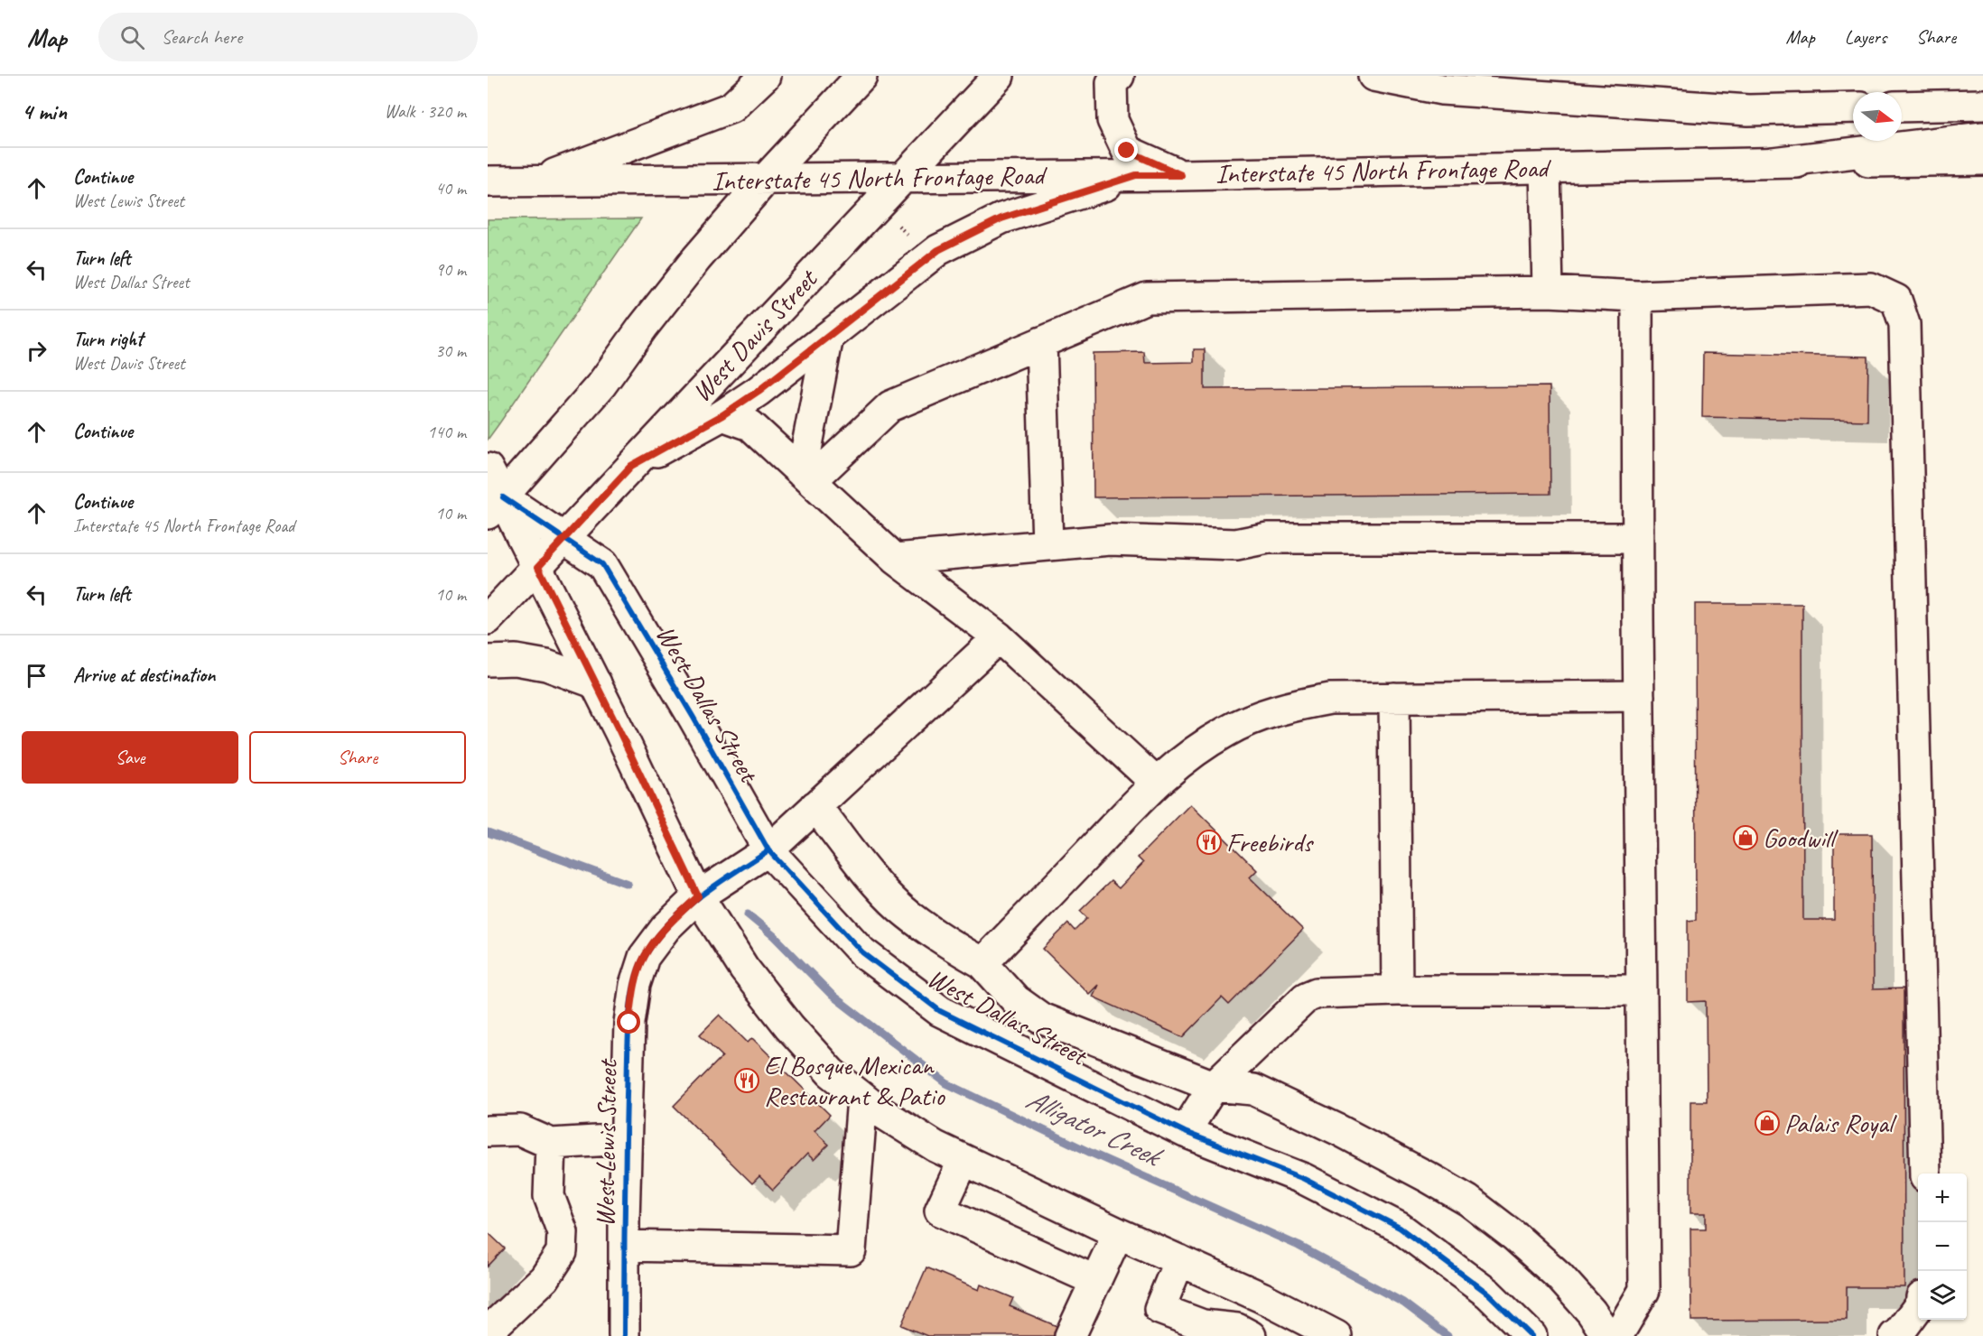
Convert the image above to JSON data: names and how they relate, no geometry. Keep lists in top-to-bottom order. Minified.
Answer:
{"streets":{"main road":["Interstate 45 North Frontage Road","West Davis Street","West Dallas Street","West Lewis Street"]},"crossings":[["Interstate 45 North Frontage Road","West Davis Street"],["West Davis Street","West Dallas Street"],["West Dallas Street","West Lewis Street"]],"water":["Alligator Creek"],"places":{"shop":["Goodwill","Palais Royal"],"restaurant":["Freebirds","El Bosque Mexican Restaurant & Patio"]},"north":"right","page":{"header":"Map","search":"Search here","nav":["Map","Layers","Share"],"heading":["4 min","Walk · 320 m"],"list":[["Continue","West Lewis Street","40 m"],["Turn left","West Dallas Street","90 m"],["Turn right","West Davis Street","30 m"],["Continue","140 m"],["Continue","Interstate 45 North Frontage Road","10 m"],["Turn left","10 m"],"Arrive at destination"],"buttons":["Save","Share"],"map_buttons":["+","−"]}}
